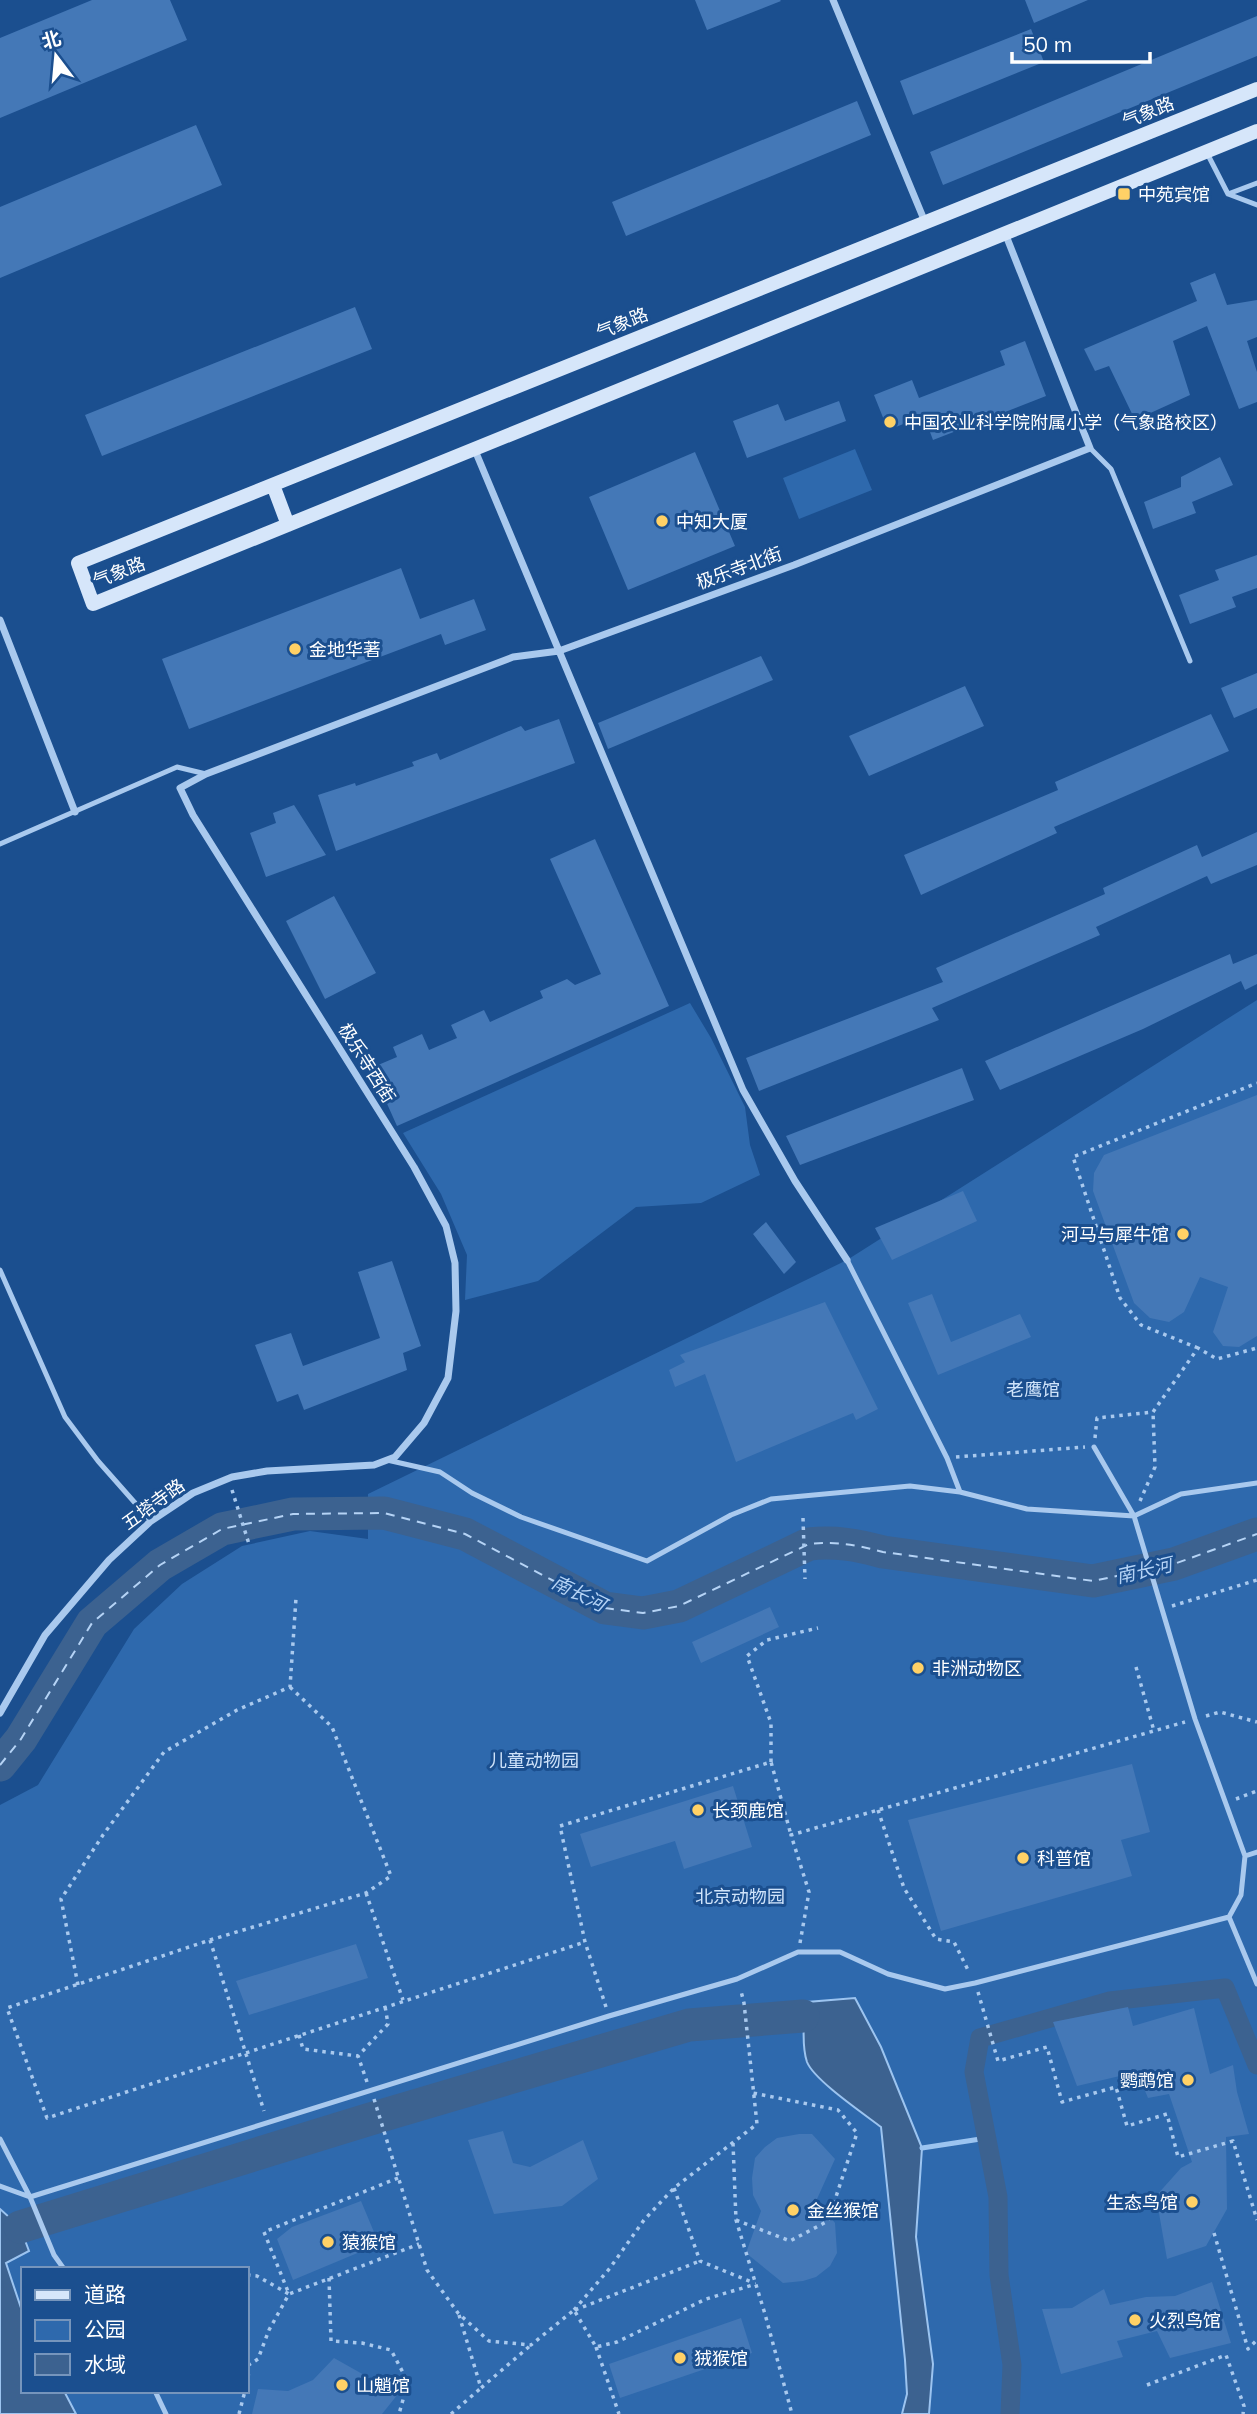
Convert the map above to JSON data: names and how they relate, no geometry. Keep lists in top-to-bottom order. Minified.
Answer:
{"streets":{"street":["气象路","极乐寺北街","极乐寺西街","五塔寺路"]},"crossings":[["极乐寺北街","极乐寺西街"],["极乐寺西街","五塔寺路"]],"water":["南长河"],"parks":["老鹰馆","儿童动物园","北京动物园"],"places":{"transit":["中苑宾馆"],"other":["中国农业科学院附属小学（气象路校区）","中知大厦","金地华著","河马与犀牛馆","非洲动物区","长颈鹿馆","科普馆","鹦鹉馆","生态鸟馆","金丝猴馆","猿猴馆","火烈鸟馆","狨猴馆","山魈馆"]},"legend":["道路","公园","水域"],"scale_bar":"50 m","north":"top"}
